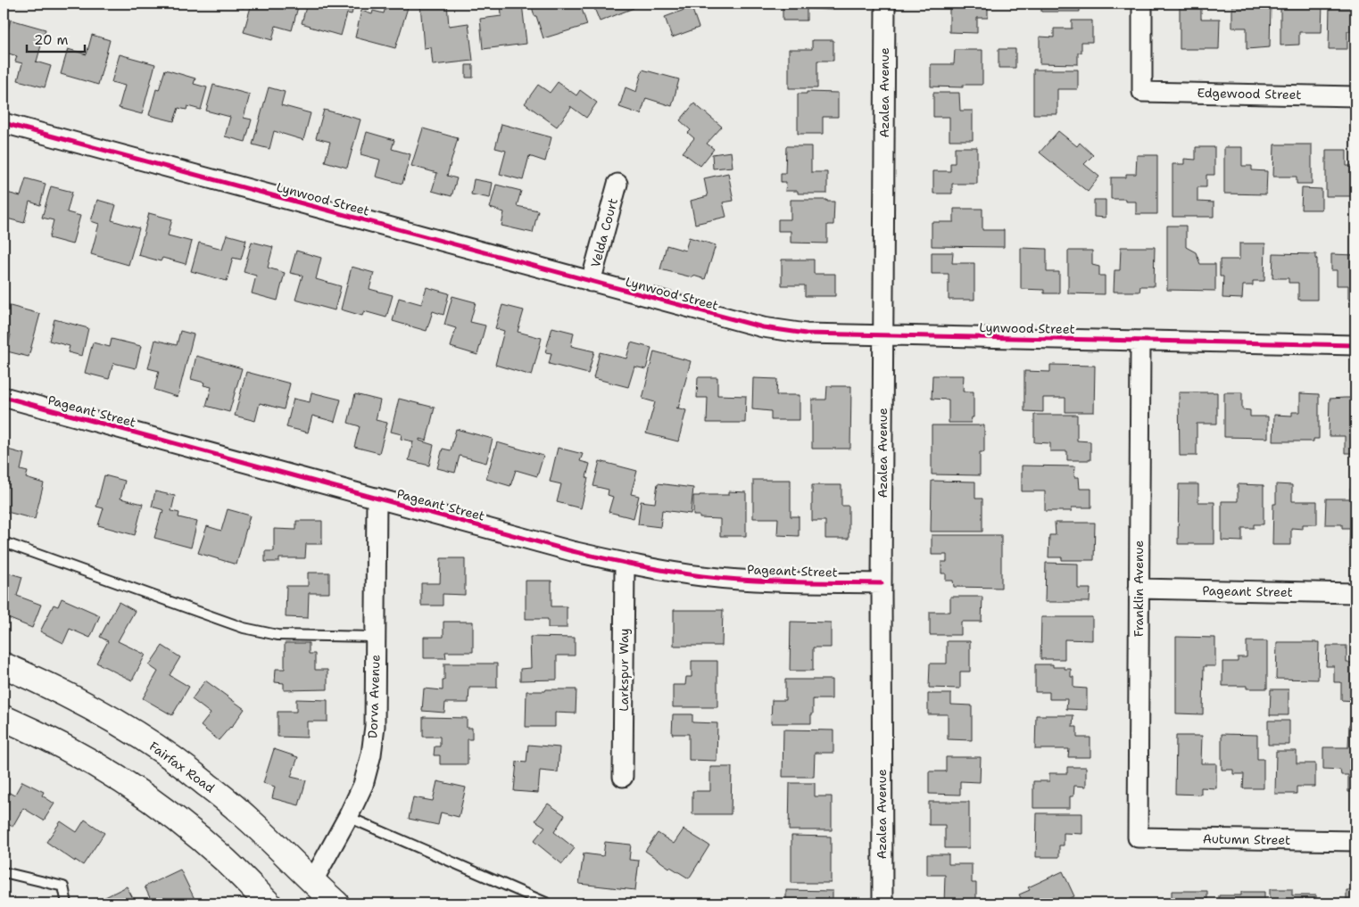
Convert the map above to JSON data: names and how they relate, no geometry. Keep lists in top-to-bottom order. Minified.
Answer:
{"streets":{"main road":["Fairfax Road"],"street":["Azalea Avenue","Edgewood Street","Lynwood Street","Velda Court","Pageant Street","Franklin Avenue","Larkspur Way","Dorva Avenue","Autumn Street"]},"crossings":[["Azalea Avenue","Lynwood Street"],["Azalea Avenue","Pageant Street"],["Lynwood Street","Velda Court"],["Lynwood Street","Franklin Avenue"],["Pageant Street","Franklin Avenue"],["Pageant Street","Larkspur Way"],["Pageant Street","Dorva Avenue"],["Franklin Avenue","Autumn Street"],["Dorva Avenue","Fairfax Road"]],"scale_bar":"20 m"}
